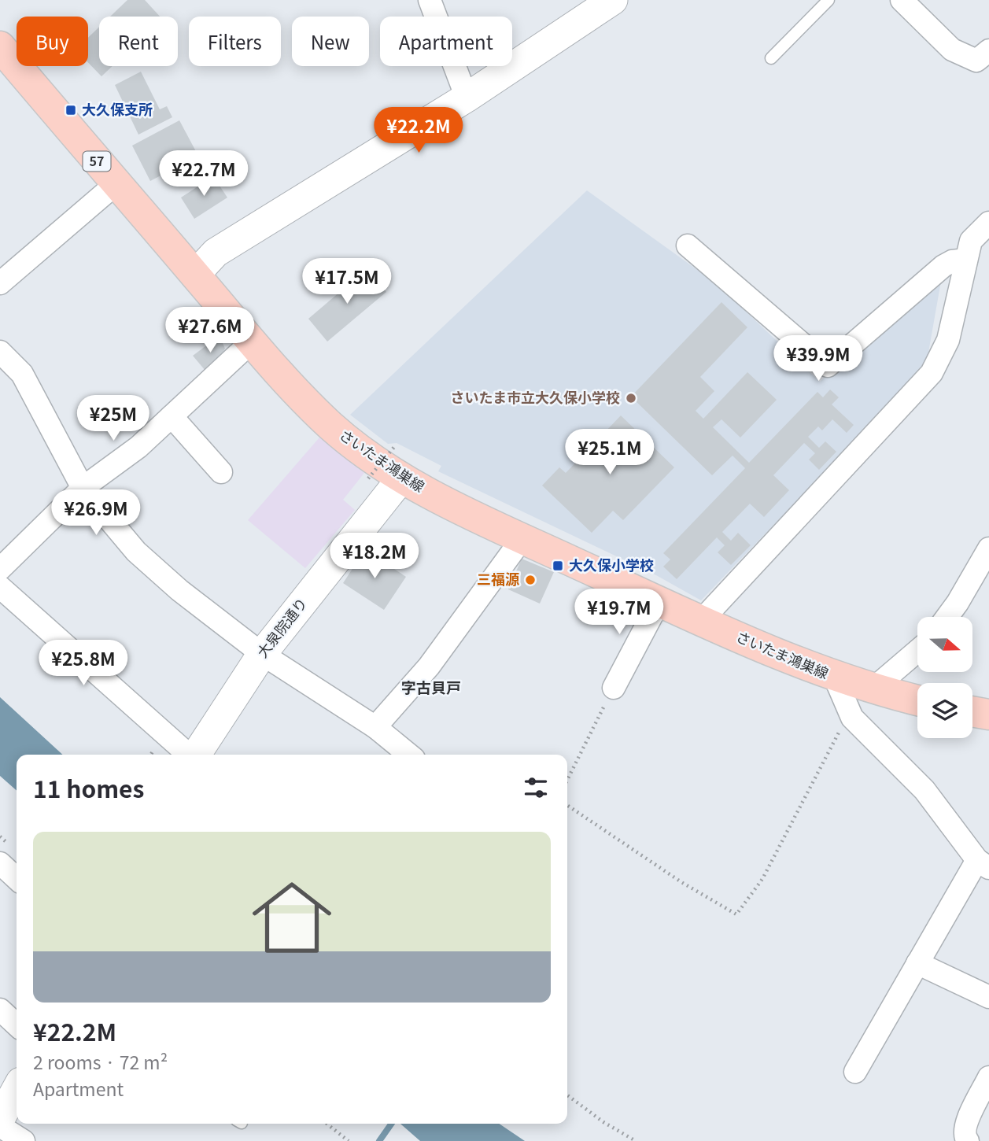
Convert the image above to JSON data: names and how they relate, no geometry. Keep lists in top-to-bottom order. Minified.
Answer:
{"streets":{"main road":["57","さいたま鴻巣線"],"street":["大泉院通り"]},"crossings":[["さいたま鴻巣線","大泉院通り"]],"districts":["字古貝戸"],"places":{"transit":["大久保支所","大久保小学校"],"other":["さいたま市立大久保小学校","三福源"]},"north":"right","page":{"chip":["Buy","Rent","Filters","New","Apartment"],"price":["¥22.2M","¥22.7M","¥17.5M","¥27.6M","¥39.9M","¥25M","¥25.1M","¥26.9M","¥18.2M","¥19.7M","¥25.8M"],"heading":"11 homes","list":[{"name":"¥22.2M","note":"2 rooms · 72 m² · Apartment"}]}}
